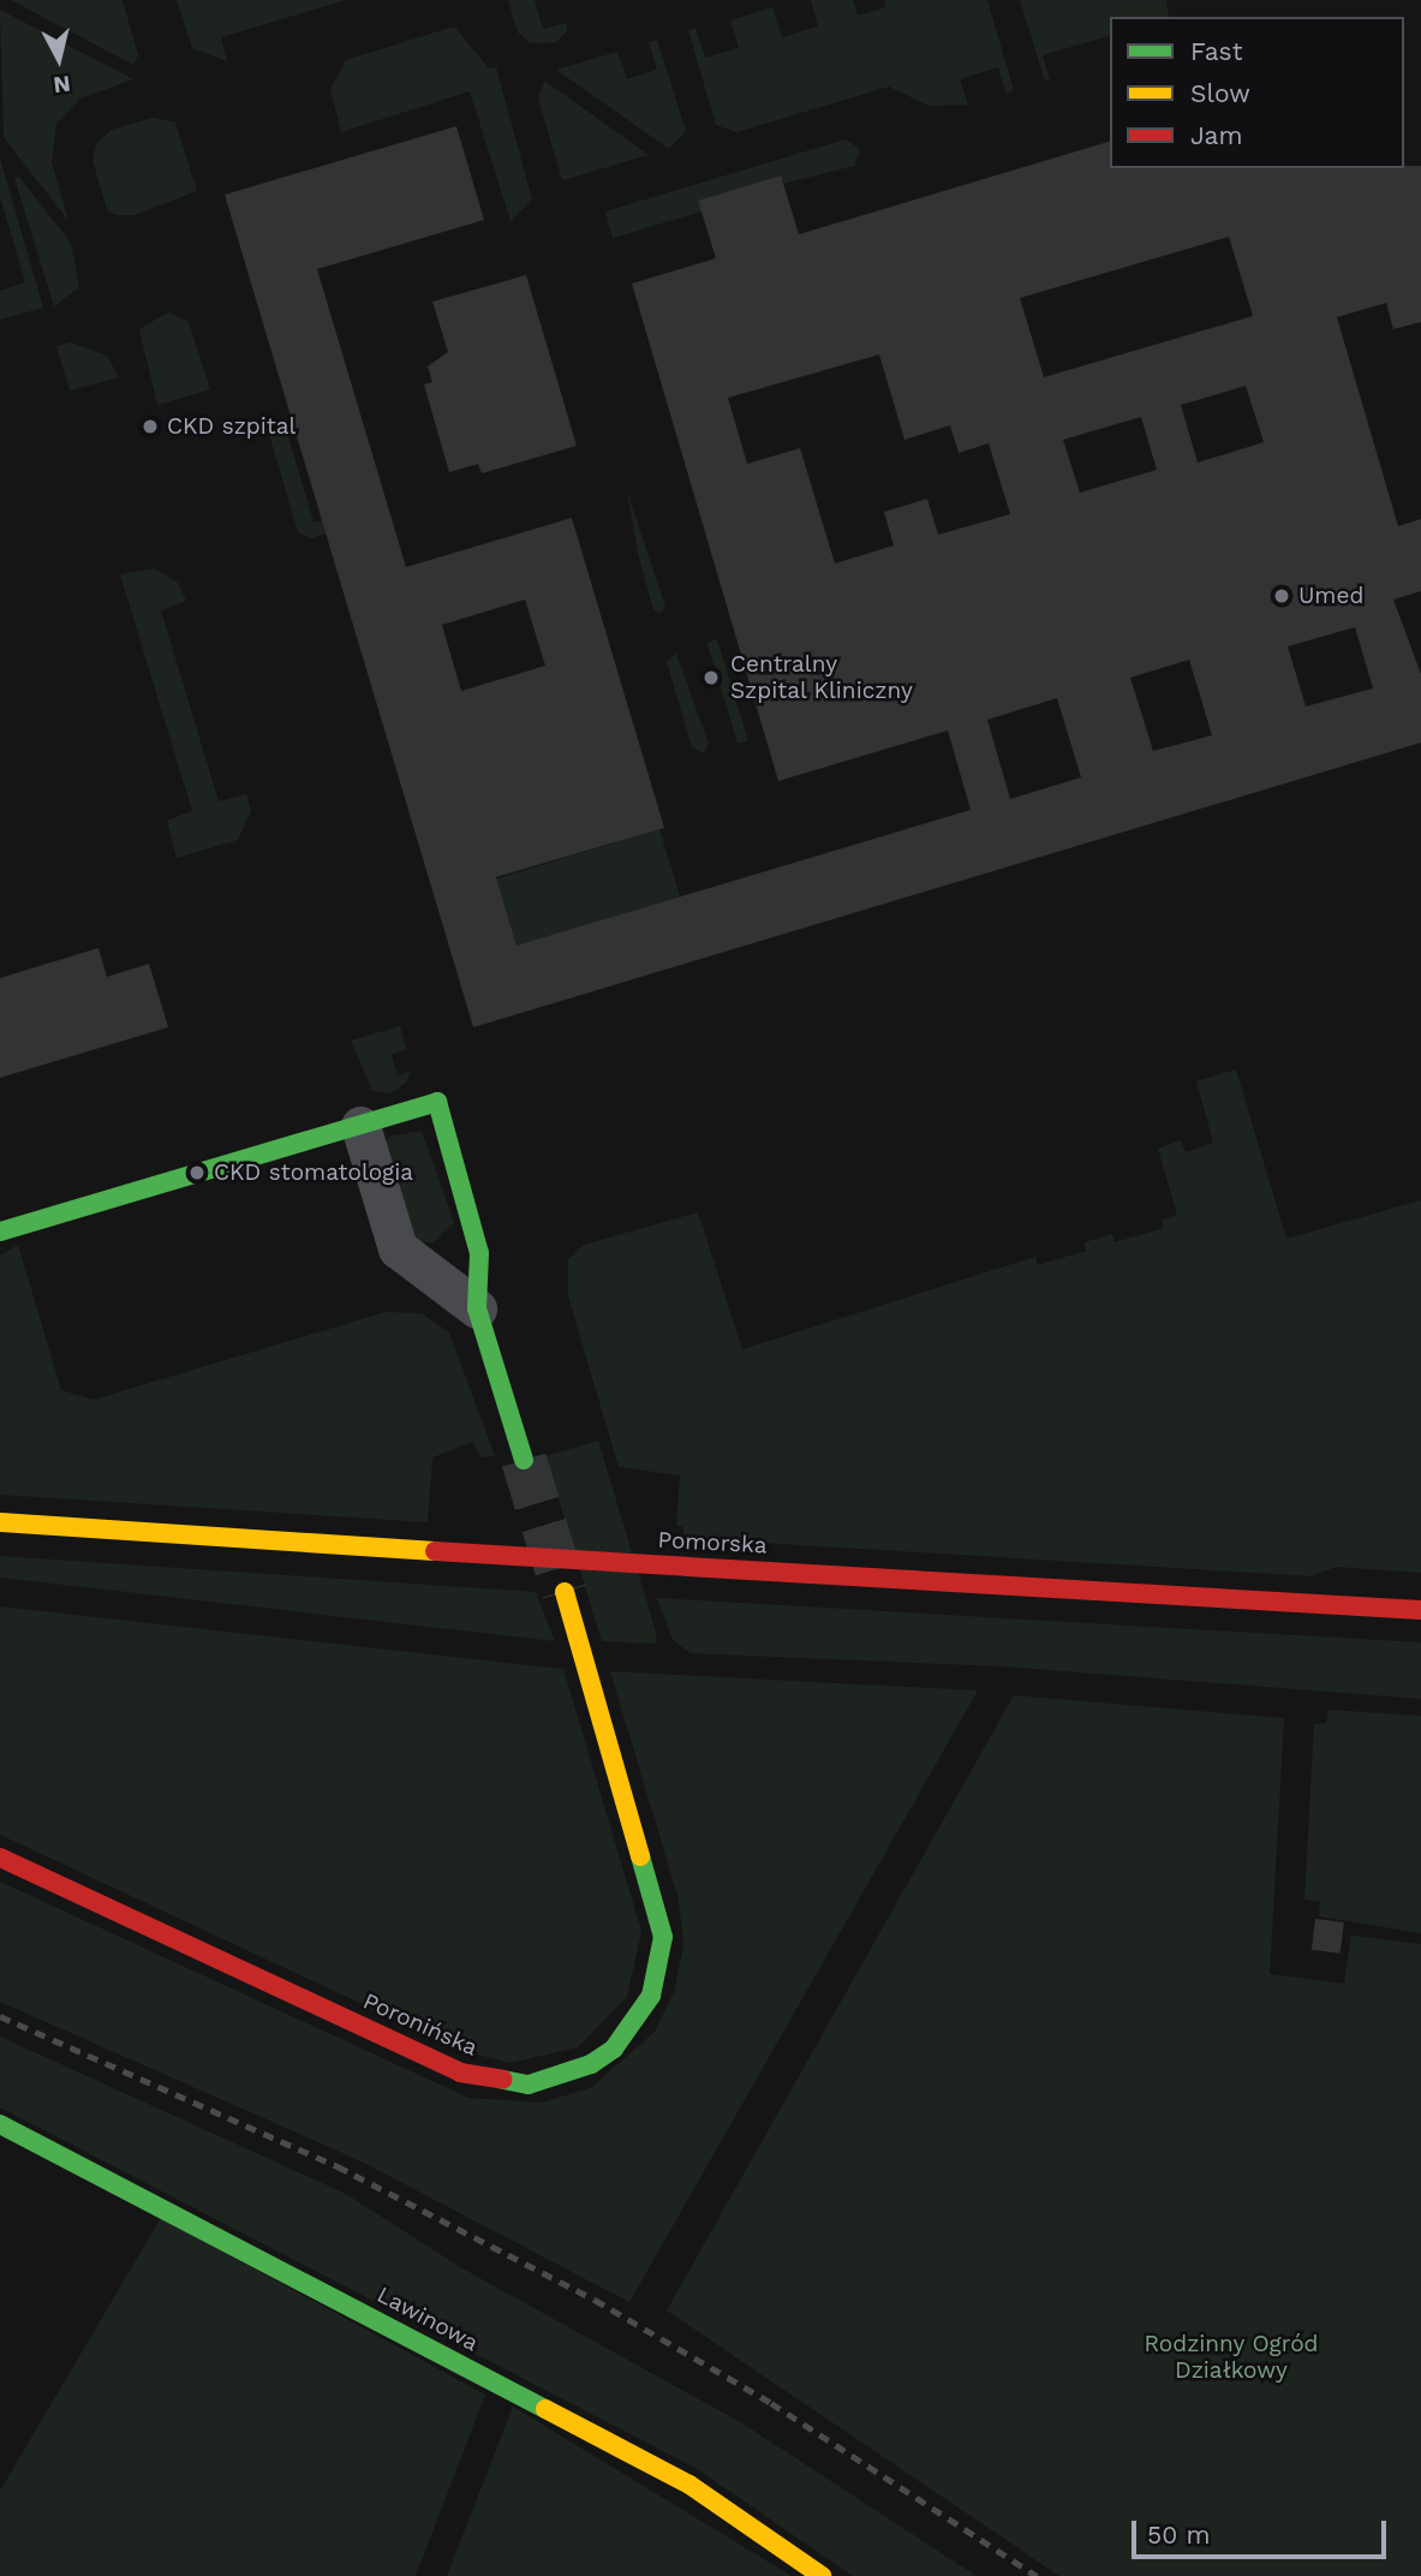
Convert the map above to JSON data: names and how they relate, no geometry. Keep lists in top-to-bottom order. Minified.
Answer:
{"streets":{"street":["Pomorska","Poronińska","Lawinowa"]},"parks":["Rodzinny Ogród Działkowy"],"places":["CKD szpital","Umed","Centralny Szpital Kliniczny","CKD stomatologia"],"legend":["Fast","Slow","Jam"],"scale_bar":"50 m","north":"bottom"}
